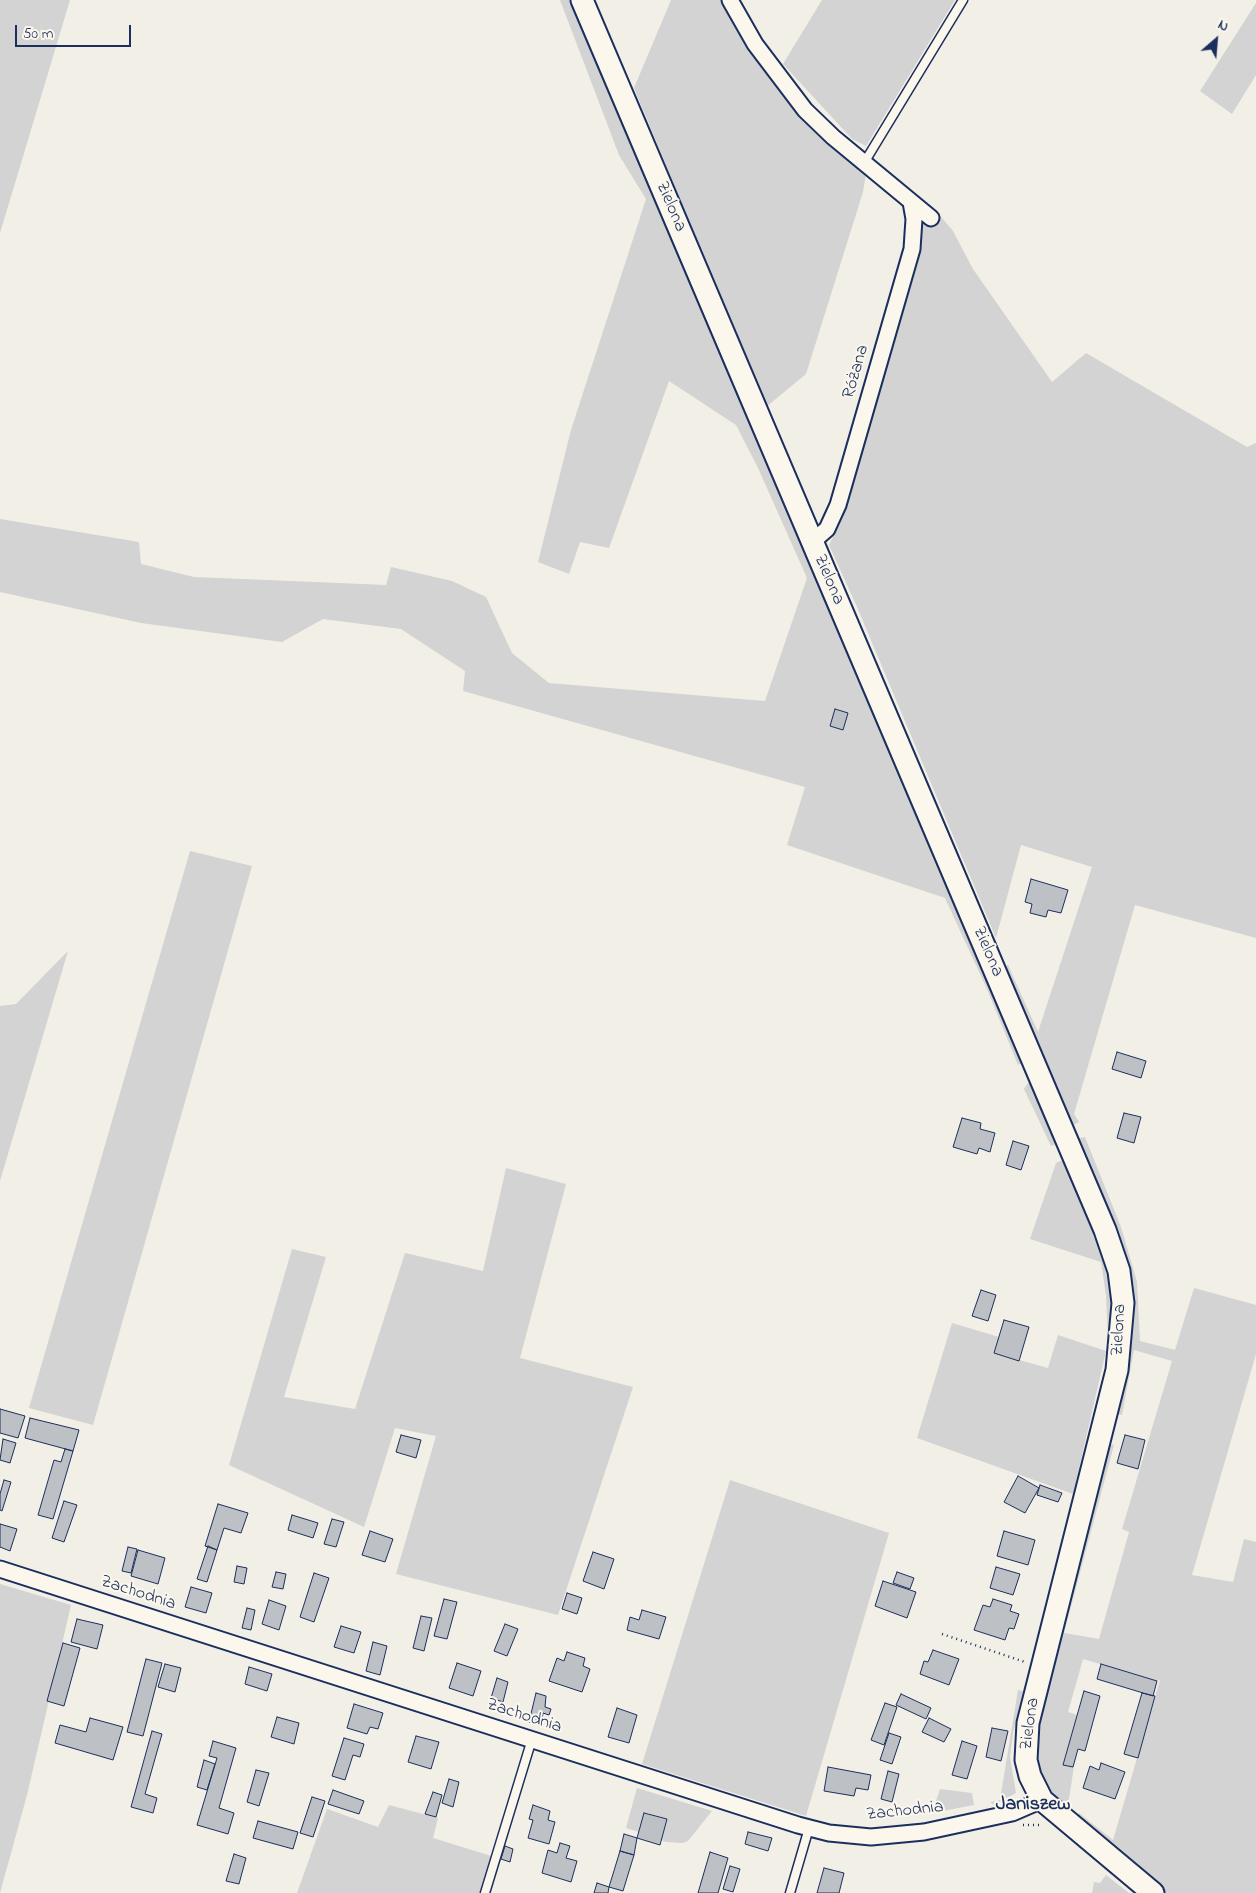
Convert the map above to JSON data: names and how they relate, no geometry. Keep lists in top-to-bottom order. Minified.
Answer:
{"streets":{"street":["Zielona","Różana","Zachodnia"]},"crossings":[["Zielona","Różana"],["Zielona","Zachodnia"]],"districts":["Janiszew"],"scale_bar":"50 m","north":"top right"}
